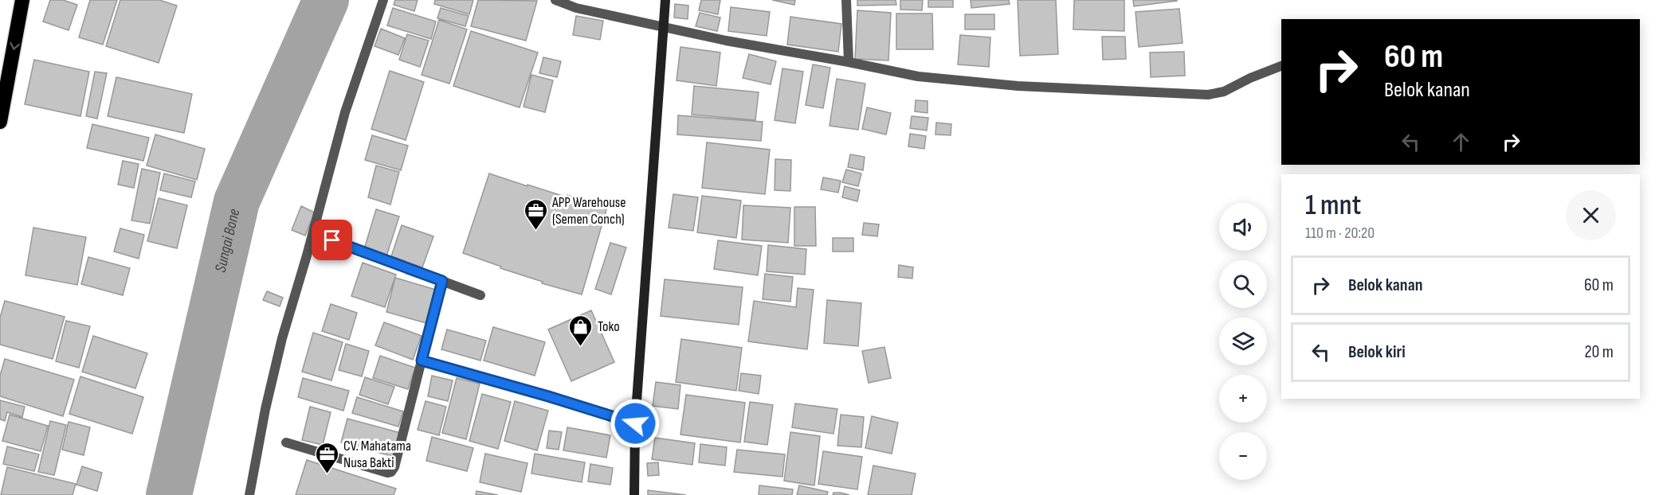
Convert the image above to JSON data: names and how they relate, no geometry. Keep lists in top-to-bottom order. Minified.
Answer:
{"water":["Sungai Bone"],"places":{"office":["APP Warehouse (Semen Conch)","CV. Mahatama Nusa Bakti"],"shop":["Toko"]},"page":{"turn":["60 m","Belok kanan"],"heading":["1 mnt","110 m · 20:20"],"map_buttons":["+","−"],"list":[{"name":"Belok kanan","value":"60 m"},{"name":"Belok kiri","value":"20 m"}]}}
